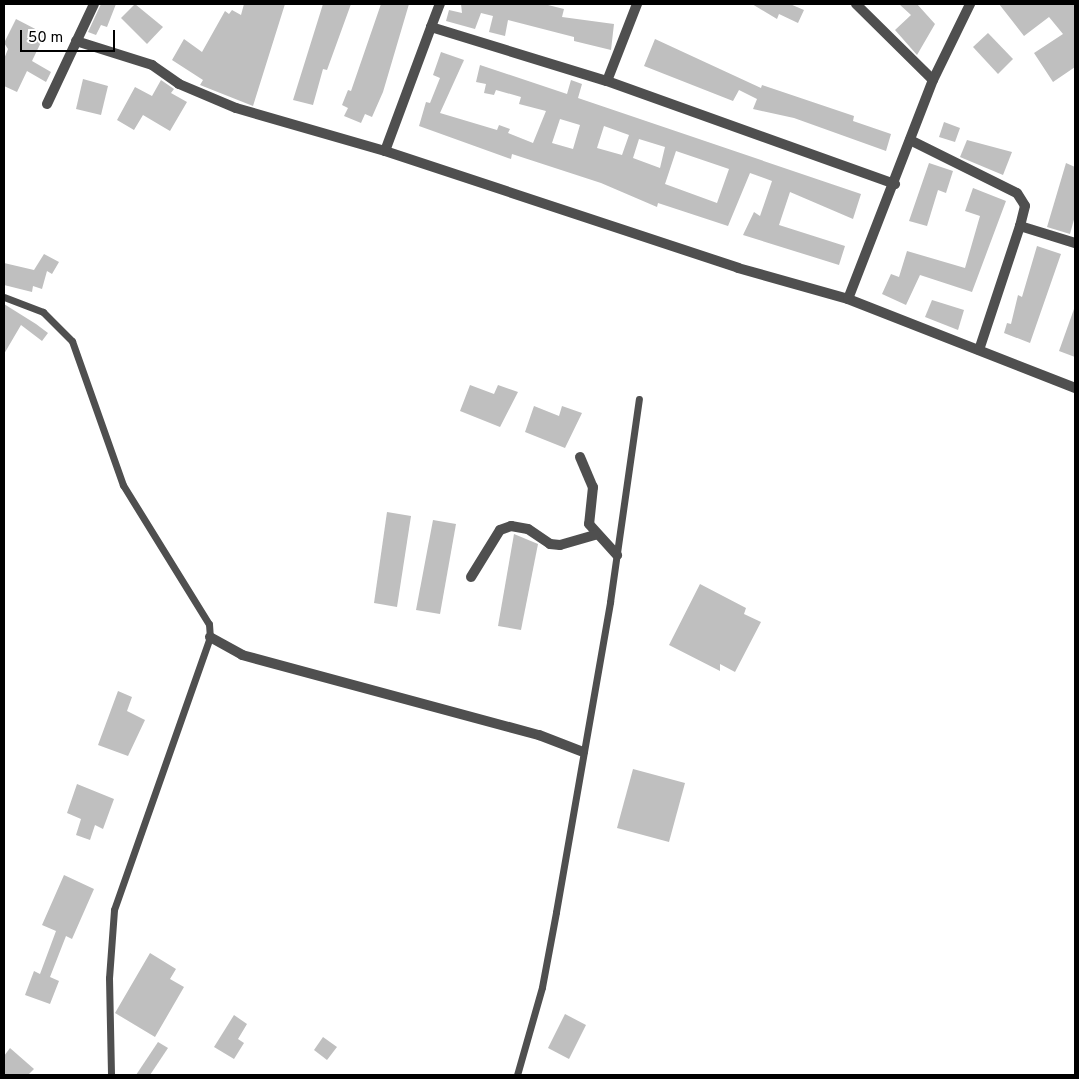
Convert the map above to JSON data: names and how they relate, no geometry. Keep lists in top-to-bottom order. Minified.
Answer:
{"scale_bar":"50 m"}
